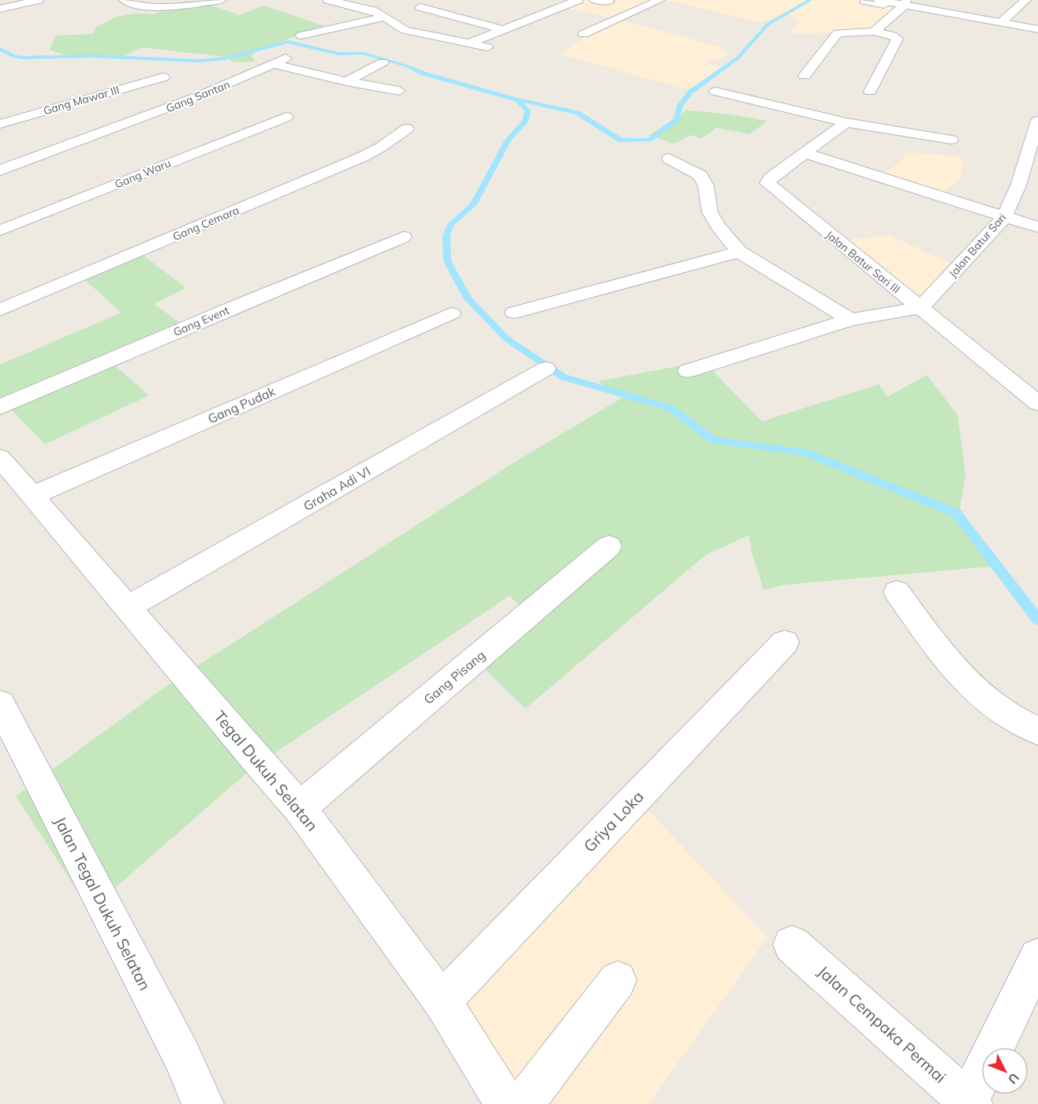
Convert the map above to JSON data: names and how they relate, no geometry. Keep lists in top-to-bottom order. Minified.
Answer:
{"streets":{"street":["Gang Santan","Gang Mawar III","Gang Waru","Gang Cemara","Jalan Batur Sari","Jalan Batur Sari III","Gang Event","Gang Pudak","Graha Adi VI","Gang Pisang","Tegal Dukuh Selatan","Griya Loka","Jalan Tegal Dukuh Selatan","Jalan Cempaka Permai"]},"crossings":[["Jalan Batur Sari","Jalan Batur Sari III"],["Gang Pudak","Tegal Dukuh Selatan"],["Graha Adi VI","Tegal Dukuh Selatan"],["Gang Pisang","Tegal Dukuh Selatan"],["Tegal Dukuh Selatan","Griya Loka"]],"north":"bottom right"}
